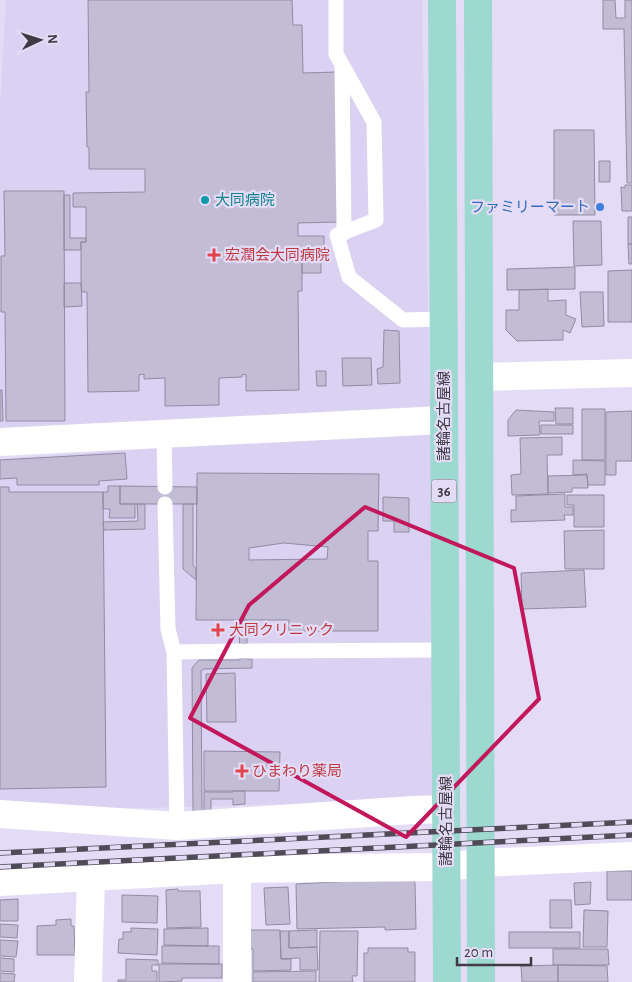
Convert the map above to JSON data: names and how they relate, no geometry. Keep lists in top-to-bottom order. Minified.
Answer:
{"streets":{"main road":["諸輪名古屋線","36"]},"places":{"other":["大同病院","ファミリーマート"],"health":["宏潤会大同病院","大同クリニック","ひまわり薬局"]},"scale_bar":"20 m","north":"right"}
